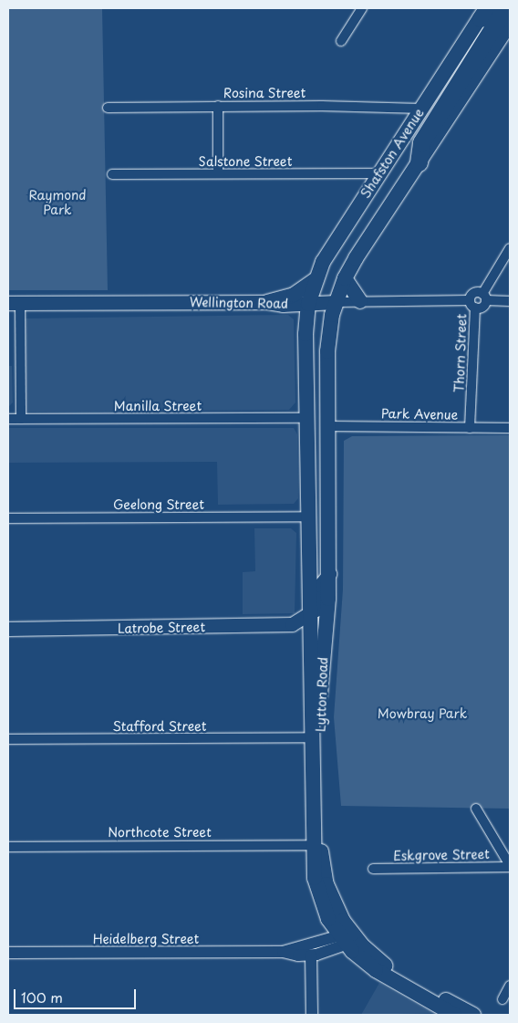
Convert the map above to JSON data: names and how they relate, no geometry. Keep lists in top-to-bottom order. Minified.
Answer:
{"streets":{"main road":["Shafston Avenue","Wellington Road","Latrobe Street","Lytton Road"],"street":["Rosina Street","Salstone Street","Thorn Street","Manilla Street","Park Avenue","Geelong Street","Stafford Street","Northcote Street","Eskgrove Street","Heidelberg Street"]},"crossings":[["Rosina Street","Shafston Avenue"],["Shafston Avenue","Salstone Street"],["Shafston Avenue","Wellington Road"],["Shafston Avenue","Lytton Road"],["Wellington Road","Thorn Street"],["Wellington Road","Lytton Road"],["Thorn Street","Park Avenue"],["Manilla Street","Lytton Road"],["Park Avenue","Lytton Road"],["Geelong Street","Lytton Road"],["Latrobe Street","Lytton Road"],["Lytton Road","Stafford Street"],["Lytton Road","Northcote Street"],["Lytton Road","Heidelberg Street"]],"parks":["Raymond Park","Mowbray Park"],"scale_bar":"100 m"}
